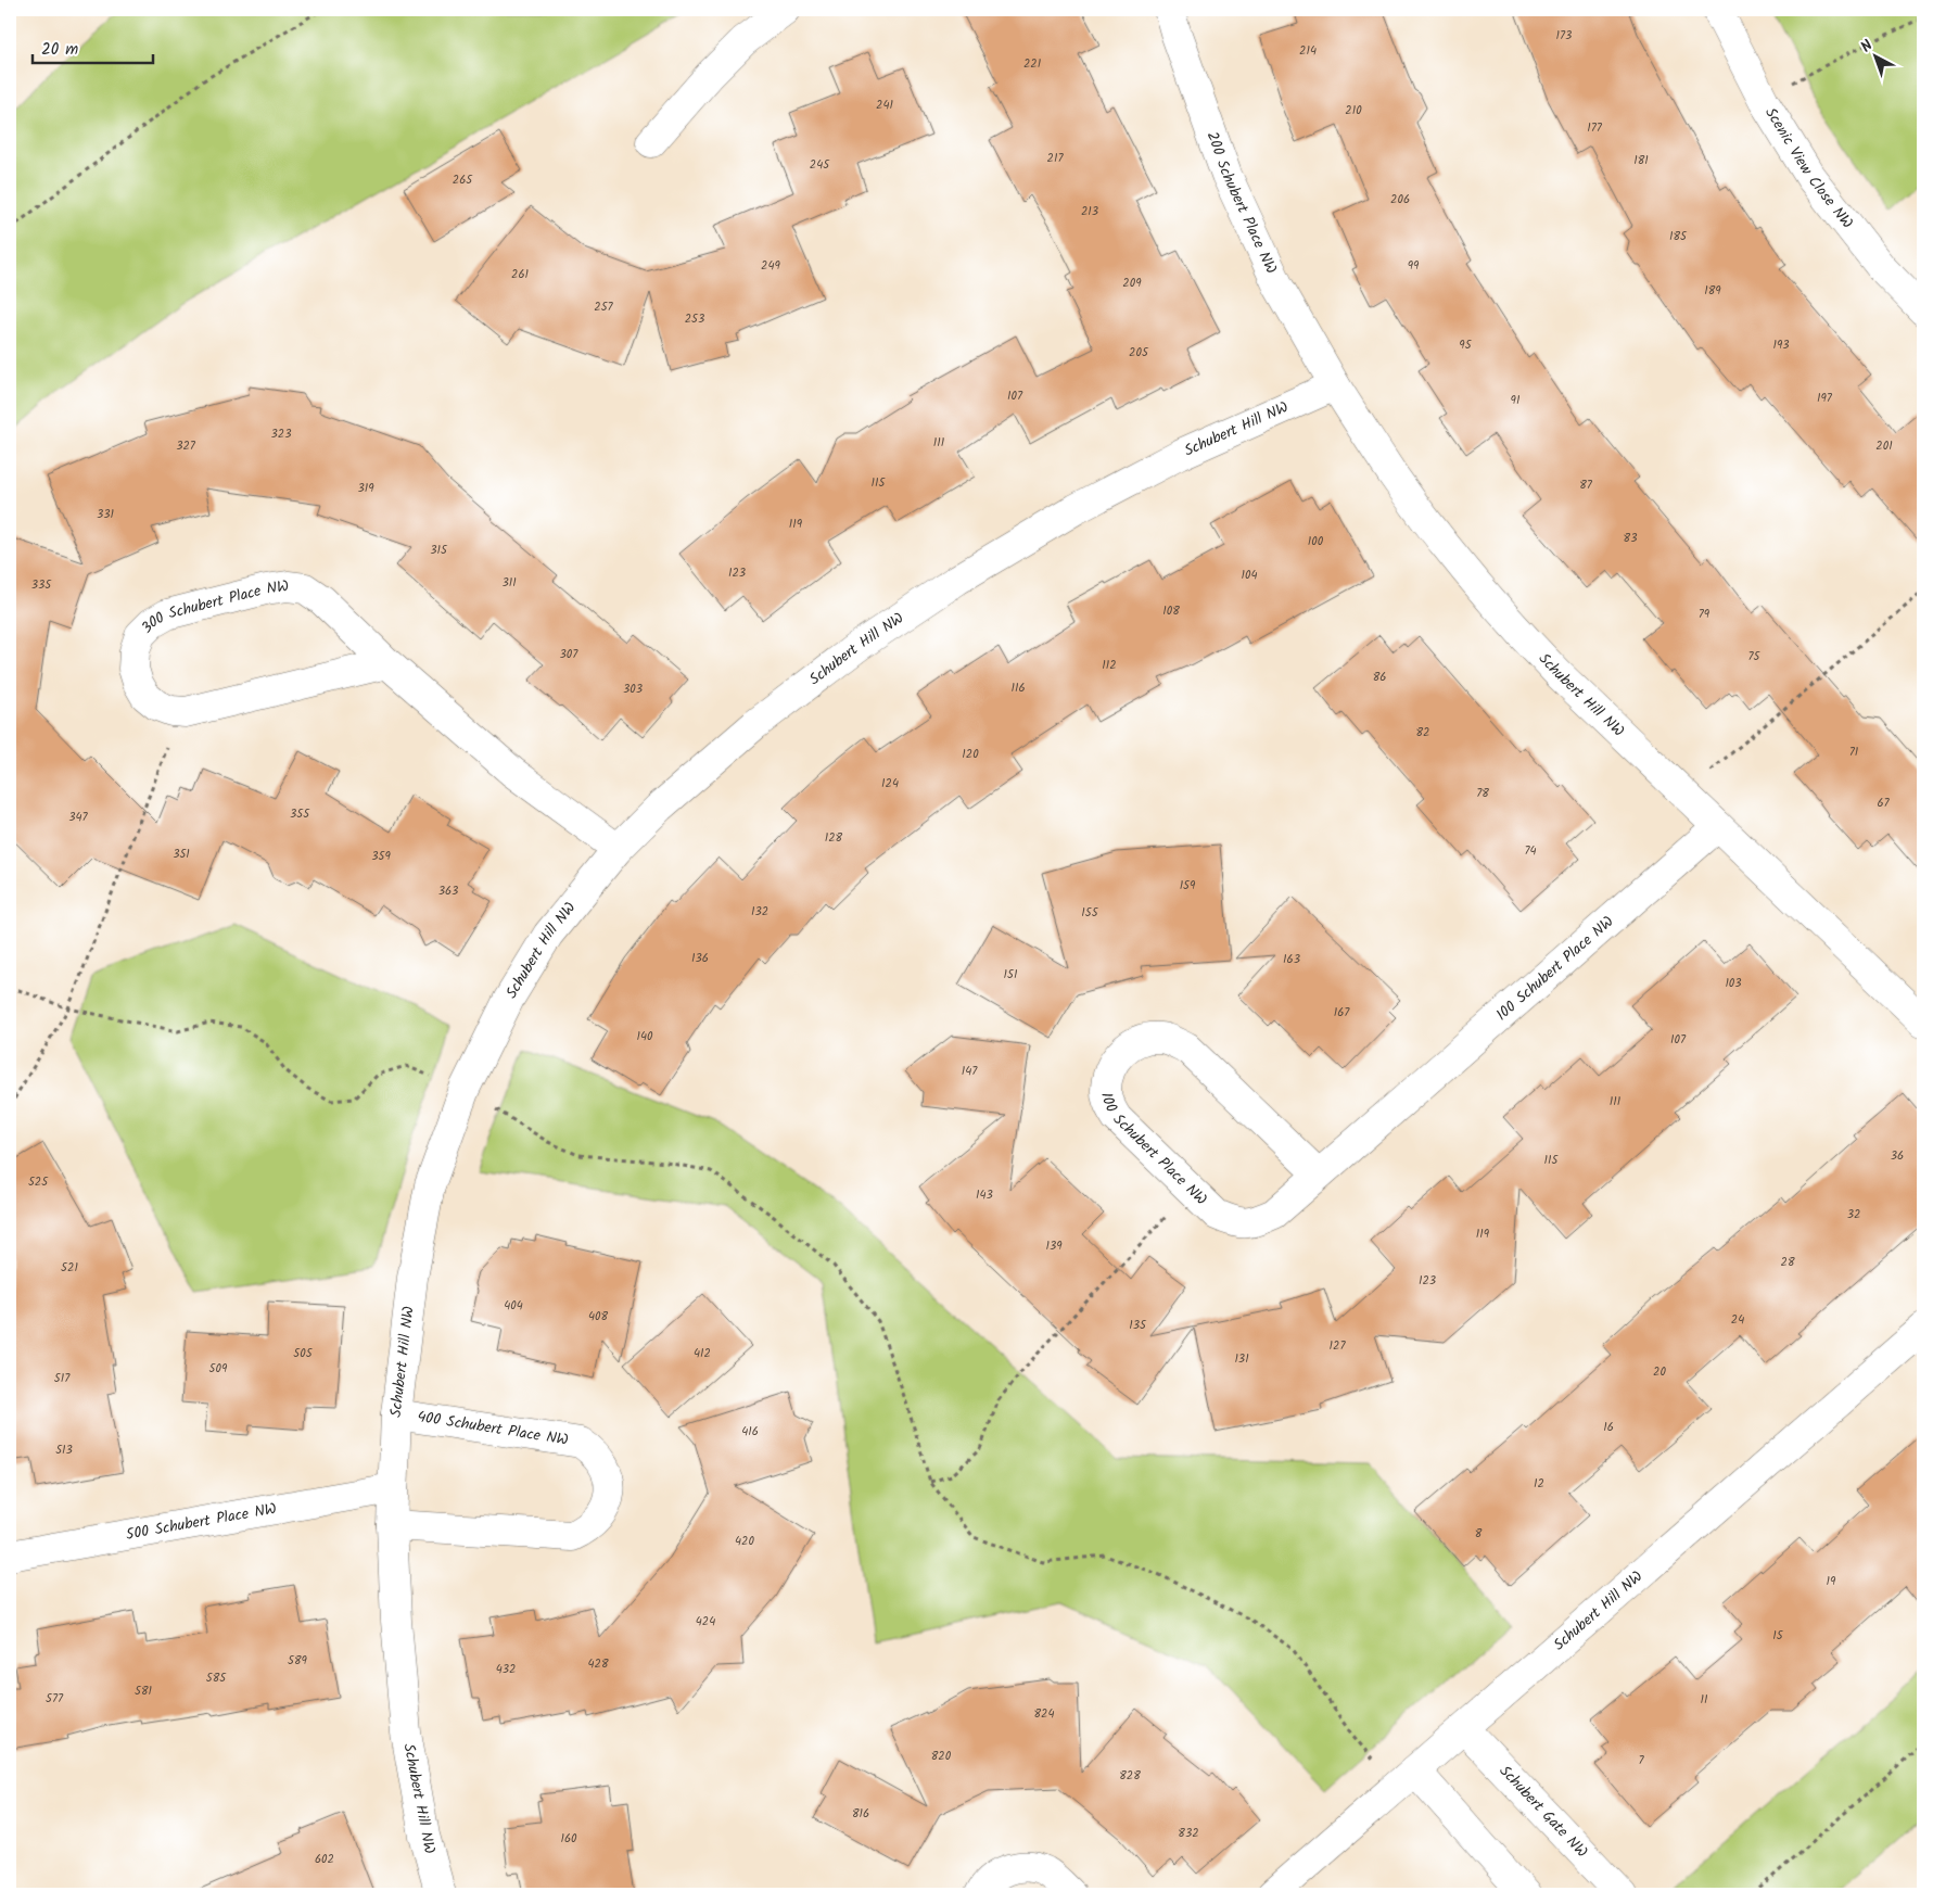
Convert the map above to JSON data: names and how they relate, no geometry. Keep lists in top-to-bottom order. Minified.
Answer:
{"streets":{"street":["Scenic View Close NW","200 Schubert Place NW","Schubert Hill NW","300 Schubert Place NW","100 Schubert Place NW","400 Schubert Place NW","500 Schubert Place NW","Schubert Gate NW"]},"crossings":[["200 Schubert Place NW","Schubert Hill NW"],["Schubert Hill NW","300 Schubert Place NW"],["Schubert Hill NW","100 Schubert Place NW"],["Schubert Hill NW","400 Schubert Place NW"],["Schubert Hill NW","500 Schubert Place NW"],["Schubert Hill NW","Schubert Gate NW"]],"house_numbers":["173","214","221","241","210","177","217","181","245","265","206","213","185","249","99","261","209","189","257","253","95","193","205","107","197","91","323","111","327","201","115","87","319","331","119","83","100","315","123","104","311","335","108","79","307","75","112","86","116","303","82","71","120","124","78","67","355","347","128","74","351","359","159","363","132","155","136","163","151","103","167","140","107","147","111","36","115","525","143","32","119","139","28","521","123","404","408","24","135","127","505","412","131","509","20","517","16","416","513","12","8","420","19","424","15","589","428","432","585","581","577","11","824","820","7","828","816","832","160","602"],"scale_bar":"20 m","north":"top left"}
